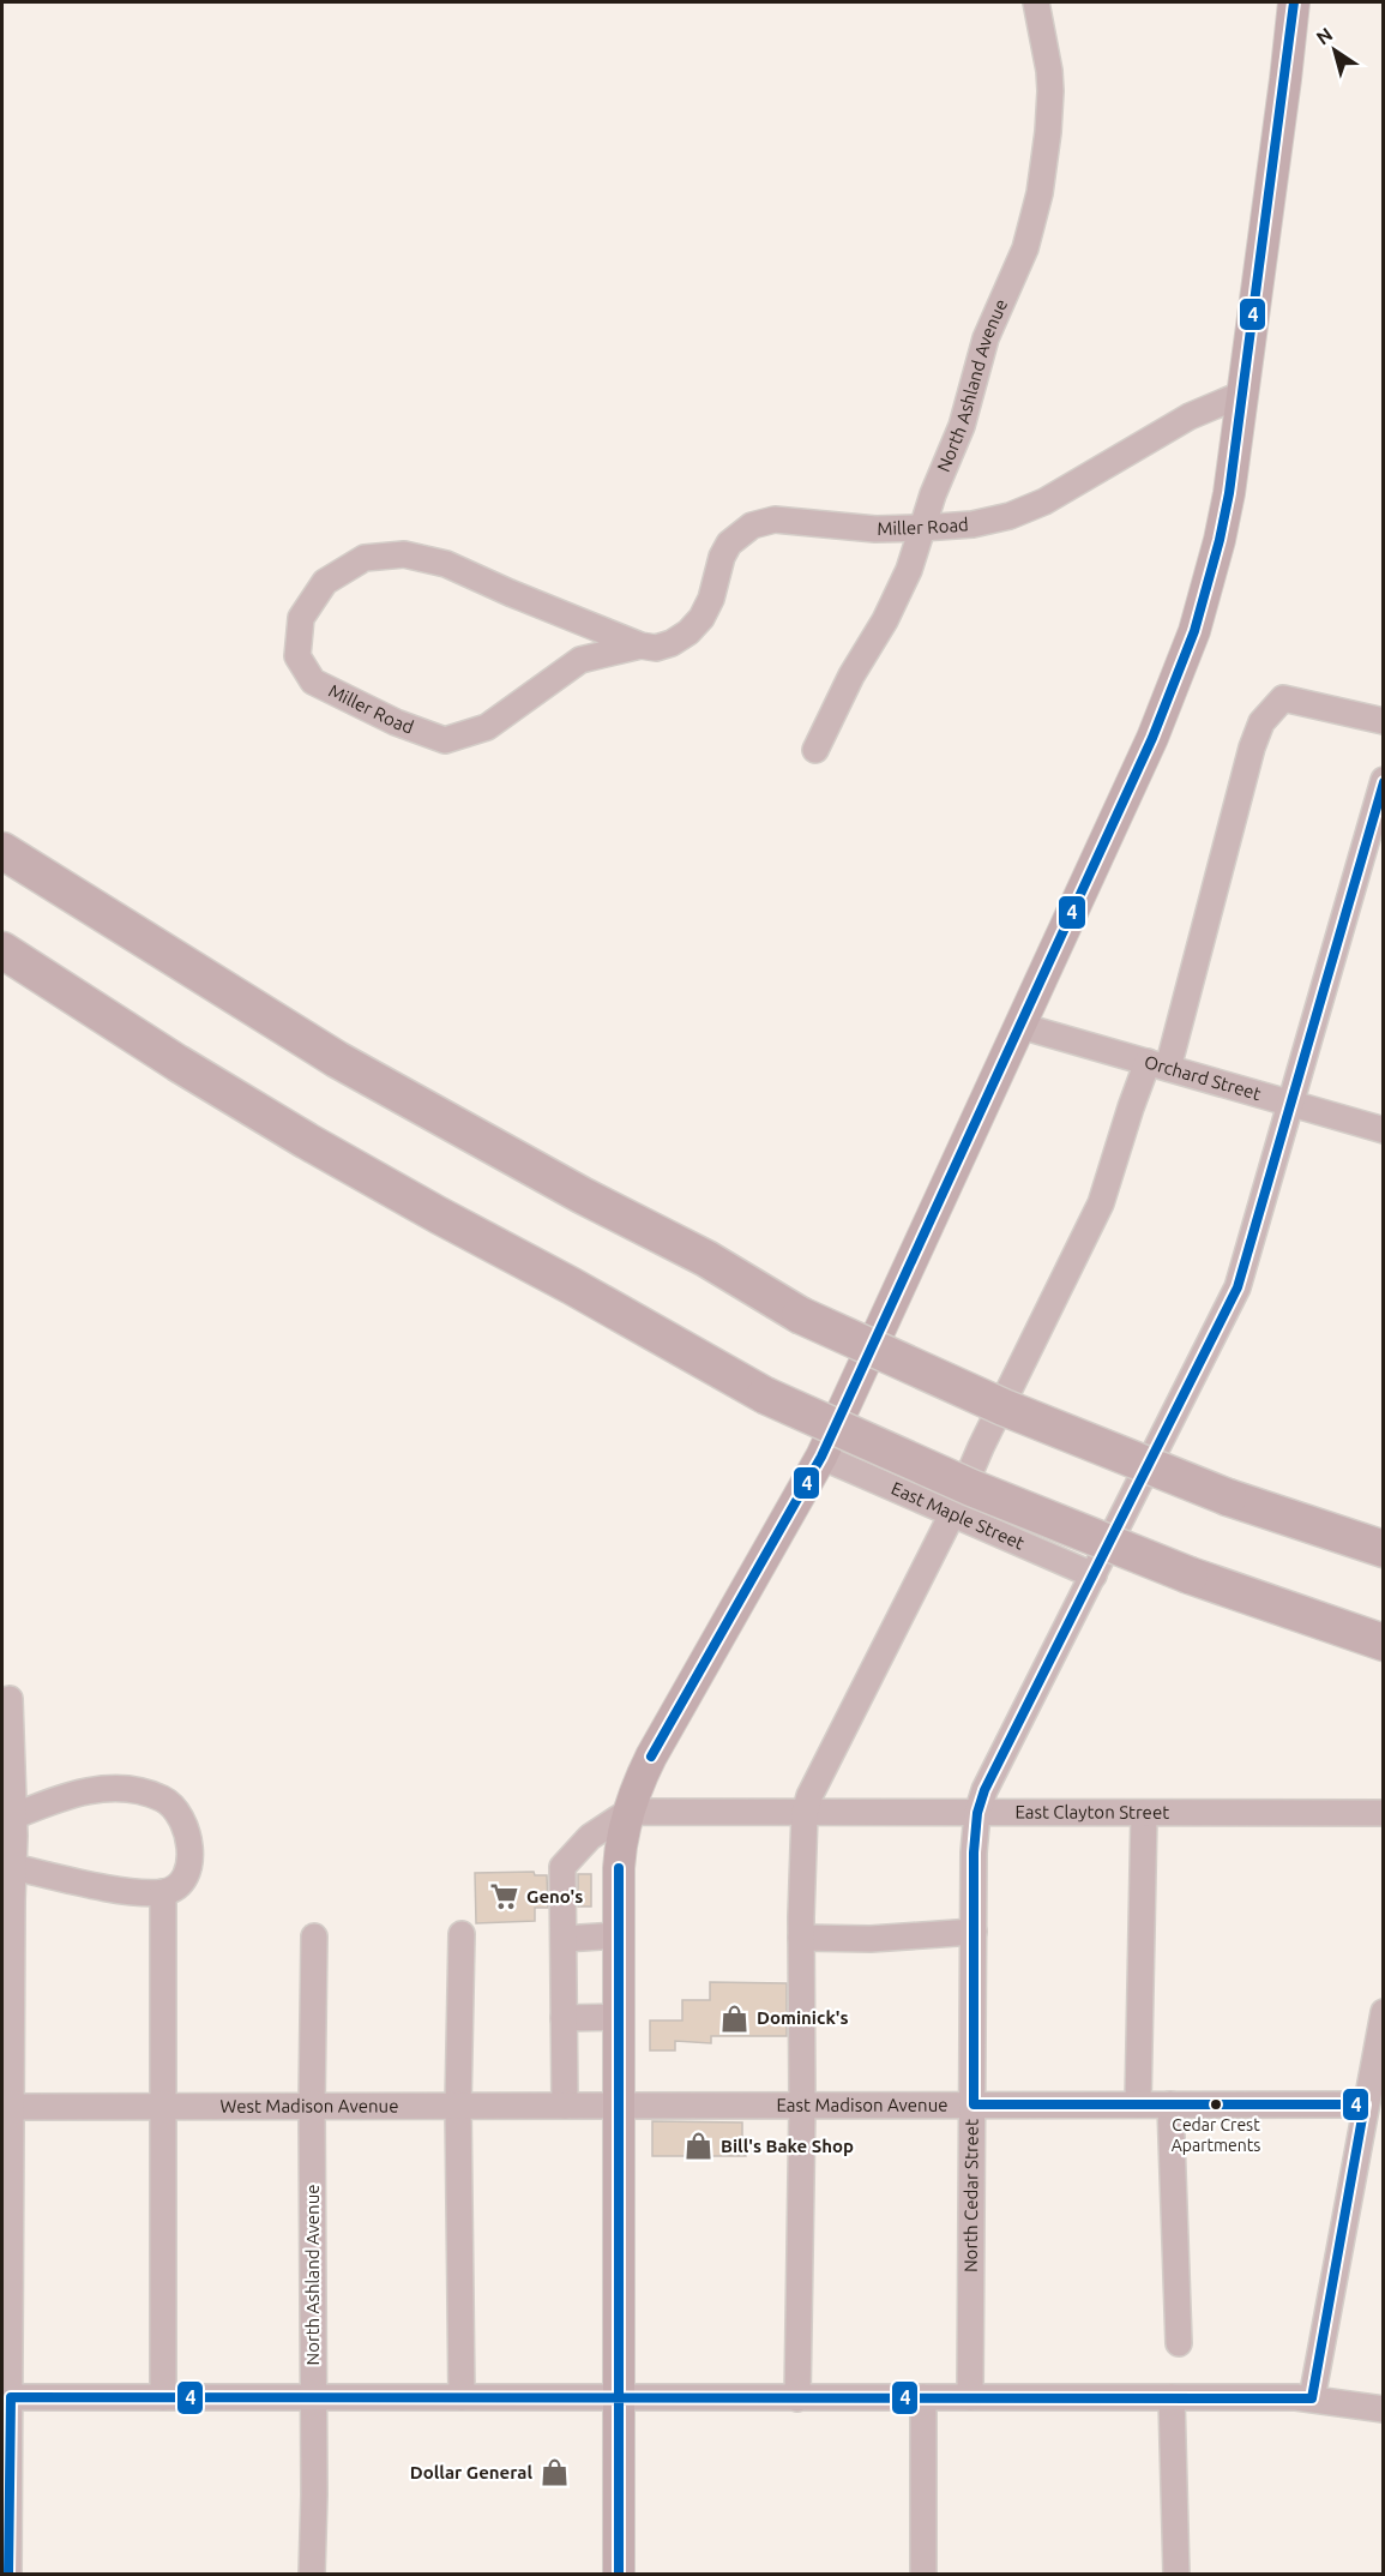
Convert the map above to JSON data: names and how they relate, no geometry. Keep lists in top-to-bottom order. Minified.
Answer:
{"streets":{"street":["North Ashland Avenue","Miller Road","Orchard Street","East Maple Street","East Clayton Street","West Madison Avenue","East Madison Avenue","North Cedar Street"]},"crossings":[["North Ashland Avenue","Miller Road"],["North Ashland Avenue","West Madison Avenue"],["Orchard Street","North Cedar Street"],["East Maple Street","North Cedar Street"],["East Clayton Street","North Cedar Street"],["West Madison Avenue","East Madison Avenue"],["East Madison Avenue","North Cedar Street"]],"places":{"supermarket":["Geno's"],"shop":["Dominick's","Bill's Bake Shop","Dollar General"],"other":["Cedar Crest Apartments"]},"lines":["transit line 4"],"north":"top left"}
